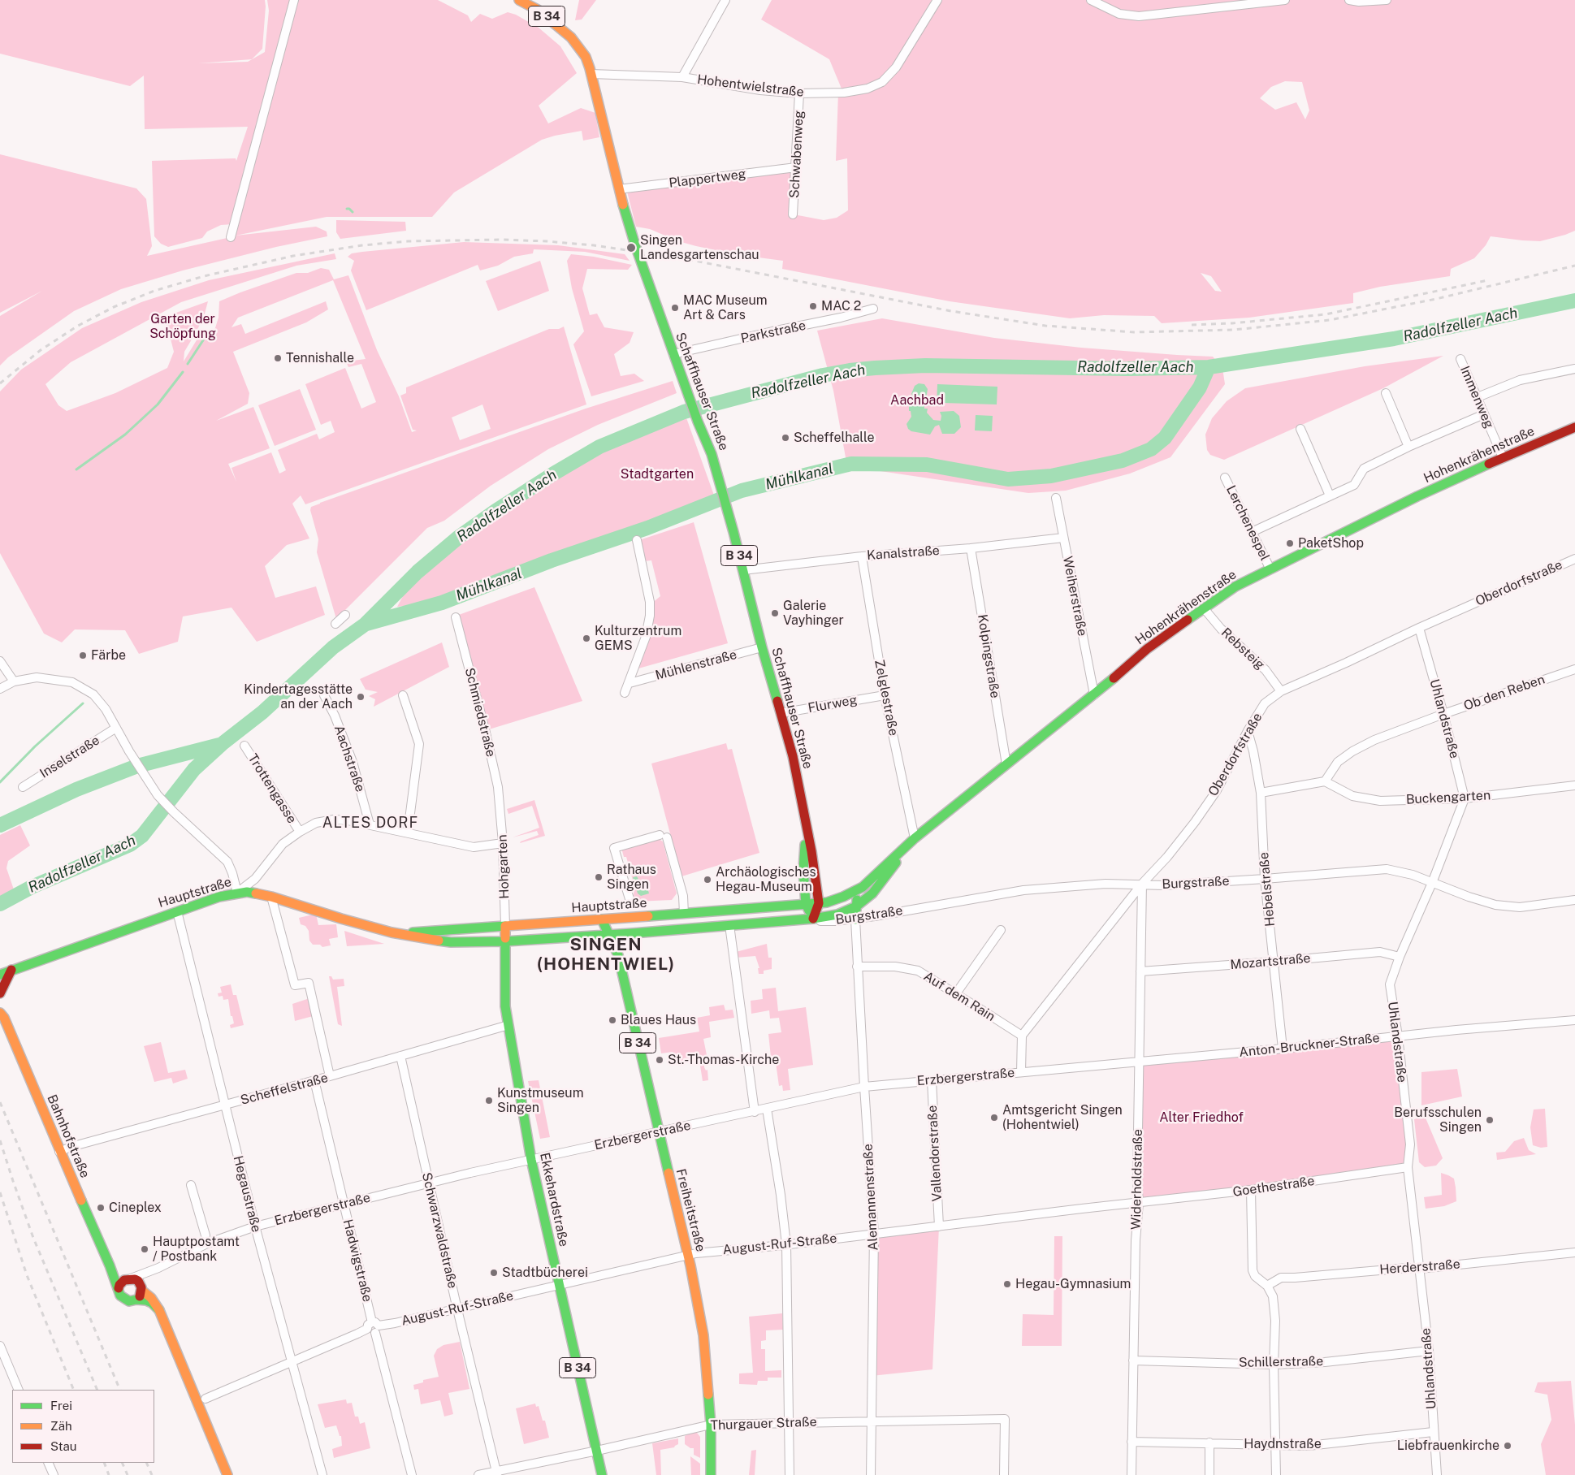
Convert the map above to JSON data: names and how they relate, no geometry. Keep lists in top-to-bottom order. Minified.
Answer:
{"streets":{"main road":["B 34","Schaffhauser Straße","Hohenkrähenstraße","Hauptstraße","Bahnhofstraße","Ekkehardstraße","Freiheitstraße"],"street":["Hohentwielstraße","Schwabenweg","Plappertweg","Parkstraße","Immenweg","Lerchenespel","Kanalstraße","Oberdorfstraße","Weiherstraße","Rebsteig","Kolpingstraße","Mühlenstraße","Ob den Reben","Zelglestraße","Flurweg","Schmiedstraße","Uhlandstraße","Inselstraße","Aachstraße","Trottengasse","Buckengarten","Hohgarten","Burgstraße","Hebelstraße","Mozartstraße","Auf dem Rain","Anton-Bruckner-Straße","Erzbergerstraße","Scheffelstraße","Vallendorstraße","Widerholdstraße","Goethestraße","Hegaustraße","Alemannenstraße","Schwarzwaldstraße","August-Ruf-Straße","Hadwigstraße","Herderstraße","Schillerstraße","Thurgauer Straße","Haydnstraße"]},"crossings":[["Hohentwielstraße","Schwabenweg"],["Hohentwielstraße","Schaffhauser Straße"],["Schwabenweg","Plappertweg"],["Plappertweg","Schaffhauser Straße"],["Parkstraße","Schaffhauser Straße"],["Schaffhauser Straße","Hohenkrähenstraße"],["Schaffhauser Straße","Kanalstraße"],["Schaffhauser Straße","Mühlenstraße"],["Schaffhauser Straße","Flurweg"],["Schaffhauser Straße","Burgstraße"],["Schaffhauser Straße","Hauptstraße"],["Immenweg","Hohenkrähenstraße"],["Hohenkrähenstraße","Lerchenespel"],["Hohenkrähenstraße","Weiherstraße"],["Hohenkrähenstraße","Rebsteig"],["Hohenkrähenstraße","Kolpingstraße"],["Hohenkrähenstraße","Zelglestraße"],["Hohenkrähenstraße","Burgstraße"],["Hohenkrähenstraße","Hauptstraße"],["Kanalstraße","Weiherstraße"],["Kanalstraße","Kolpingstraße"],["Kanalstraße","Zelglestraße"],["Oberdorfstraße","Rebsteig"],["Oberdorfstraße","Uhlandstraße"],["Oberdorfstraße","Burgstraße"],["Oberdorfstraße","Hebelstraße"],["Oberdorfstraße","Auf dem Rain"],["Oberdorfstraße","Widerholdstraße"],["Ob den Reben","Uhlandstraße"],["Ob den Reben","Buckengarten"],["Zelglestraße","Flurweg"],["Schmiedstraße","Hohgarten"],["Uhlandstraße","Buckengarten"],["Uhlandstraße","Burgstraße"],["Uhlandstraße","Mozartstraße"],["Uhlandstraße","Anton-Bruckner-Straße"],["Uhlandstraße","Goethestraße"],["Uhlandstraße","Herderstraße"],["Uhlandstraße","Schillerstraße"],["Uhlandstraße","Haydnstraße"],["Hohgarten","Hauptstraße"],["Hohgarten","Ekkehardstraße"],["Burgstraße","Hebelstraße"],["Burgstraße","Hauptstraße"],["Burgstraße","Widerholdstraße"],["Burgstraße","Alemannenstraße"],["Hebelstraße","Mozartstraße"],["Hebelstraße","Anton-Bruckner-Straße"],["Hauptstraße","Bahnhofstraße"],["Hauptstraße","Hegaustraße"],["Hauptstraße","Ekkehardstraße"],["Hauptstraße","Freiheitstraße"],["Mozartstraße","Widerholdstraße"],["Auf dem Rain","Alemannenstraße"],["Anton-Bruckner-Straße","Erzbergerstraße"],["Anton-Bruckner-Straße","Widerholdstraße"],["Erzbergerstraße","Bahnhofstraße"],["Erzbergerstraße","Vallendorstraße"],["Erzbergerstraße","Widerholdstraße"],["Erzbergerstraße","Hegaustraße"],["Erzbergerstraße","Alemannenstraße"],["Erzbergerstraße","Ekkehardstraße"],["Erzbergerstraße","Freiheitstraße"],["Erzbergerstraße","Schwarzwaldstraße"],["Erzbergerstraße","Hadwigstraße"],["Scheffelstraße","Bahnhofstraße"],["Scheffelstraße","Hegaustraße"],["Scheffelstraße","Ekkehardstraße"],["Scheffelstraße","Schwarzwaldstraße"],["Scheffelstraße","Hadwigstraße"],["Vallendorstraße","August-Ruf-Straße"],["Widerholdstraße","Goethestraße"],["Widerholdstraße","August-Ruf-Straße"],["Widerholdstraße","Schillerstraße"],["Widerholdstraße","Haydnstraße"],["Goethestraße","August-Ruf-Straße"],["Hegaustraße","August-Ruf-Straße"],["Alemannenstraße","August-Ruf-Straße"],["Alemannenstraße","Thurgauer Straße"],["Ekkehardstraße","August-Ruf-Straße"],["Ekkehardstraße","Thurgauer Straße"],["Freiheitstraße","August-Ruf-Straße"],["Freiheitstraße","Thurgauer Straße"],["Schwarzwaldstraße","August-Ruf-Straße"],["Schwarzwaldstraße","Thurgauer Straße"],["August-Ruf-Straße","Hadwigstraße"]],"districts":["ALTES DORF","SINGEN (HOHENTWIEL)"],"water":["Radolfzeller Aach","Mühlkanal"],"parks":["Garten der Schöpfung","Aachbad","Stadtgarten","Alter Friedhof"],"places":["Singen Landesgartenschau","MAC 2","MAC Museum Art & Cars","Tennishalle","Scheffelhalle","PaketShop","Galerie Vayhinger","Kulturzentrum GEMS","Färbe","Kindertagesstätte an der Aach","Rathaus Singen","Archäologisches Hegau-Museum","Blaues Haus","St.-Thomas-Kirche","Kunstmuseum Singen","Amtsgericht Singen (Hohentwiel)","Berufsschulen Singen","Cineplex","Hauptpostamt / Postbank","Stadtbücherei","Hegau-Gymnasium","Liebfrauenkirche"],"legend":["Frei","Zäh","Stau"]}
